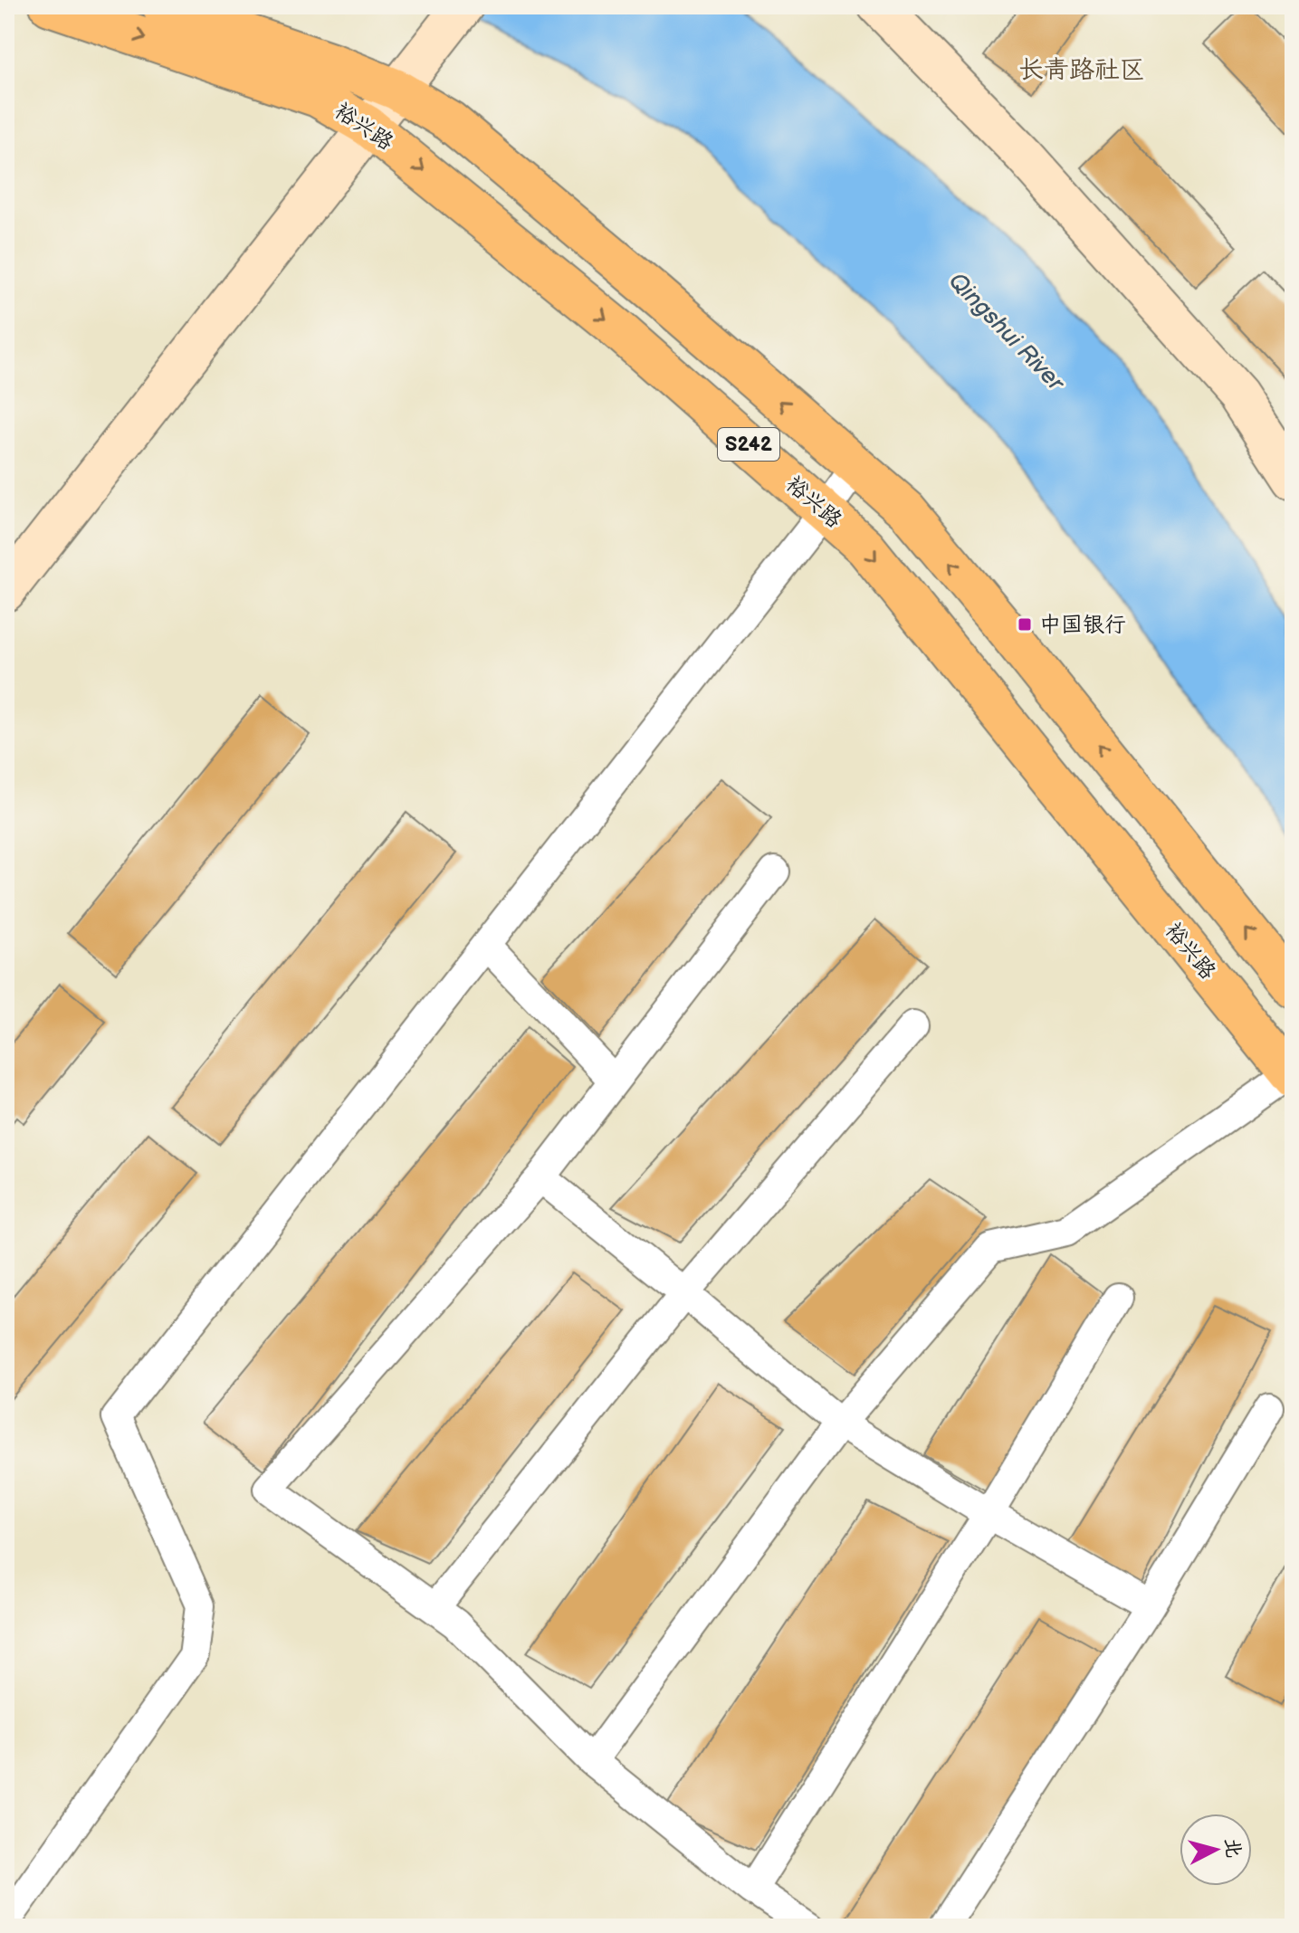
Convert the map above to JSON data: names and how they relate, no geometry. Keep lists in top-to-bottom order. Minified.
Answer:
{"streets":{"main road":["裕兴路","S242"]},"districts":["长青路社区"],"water":["Qingshui River"],"places":{"transit":["中国银行"]},"north":"right"}
